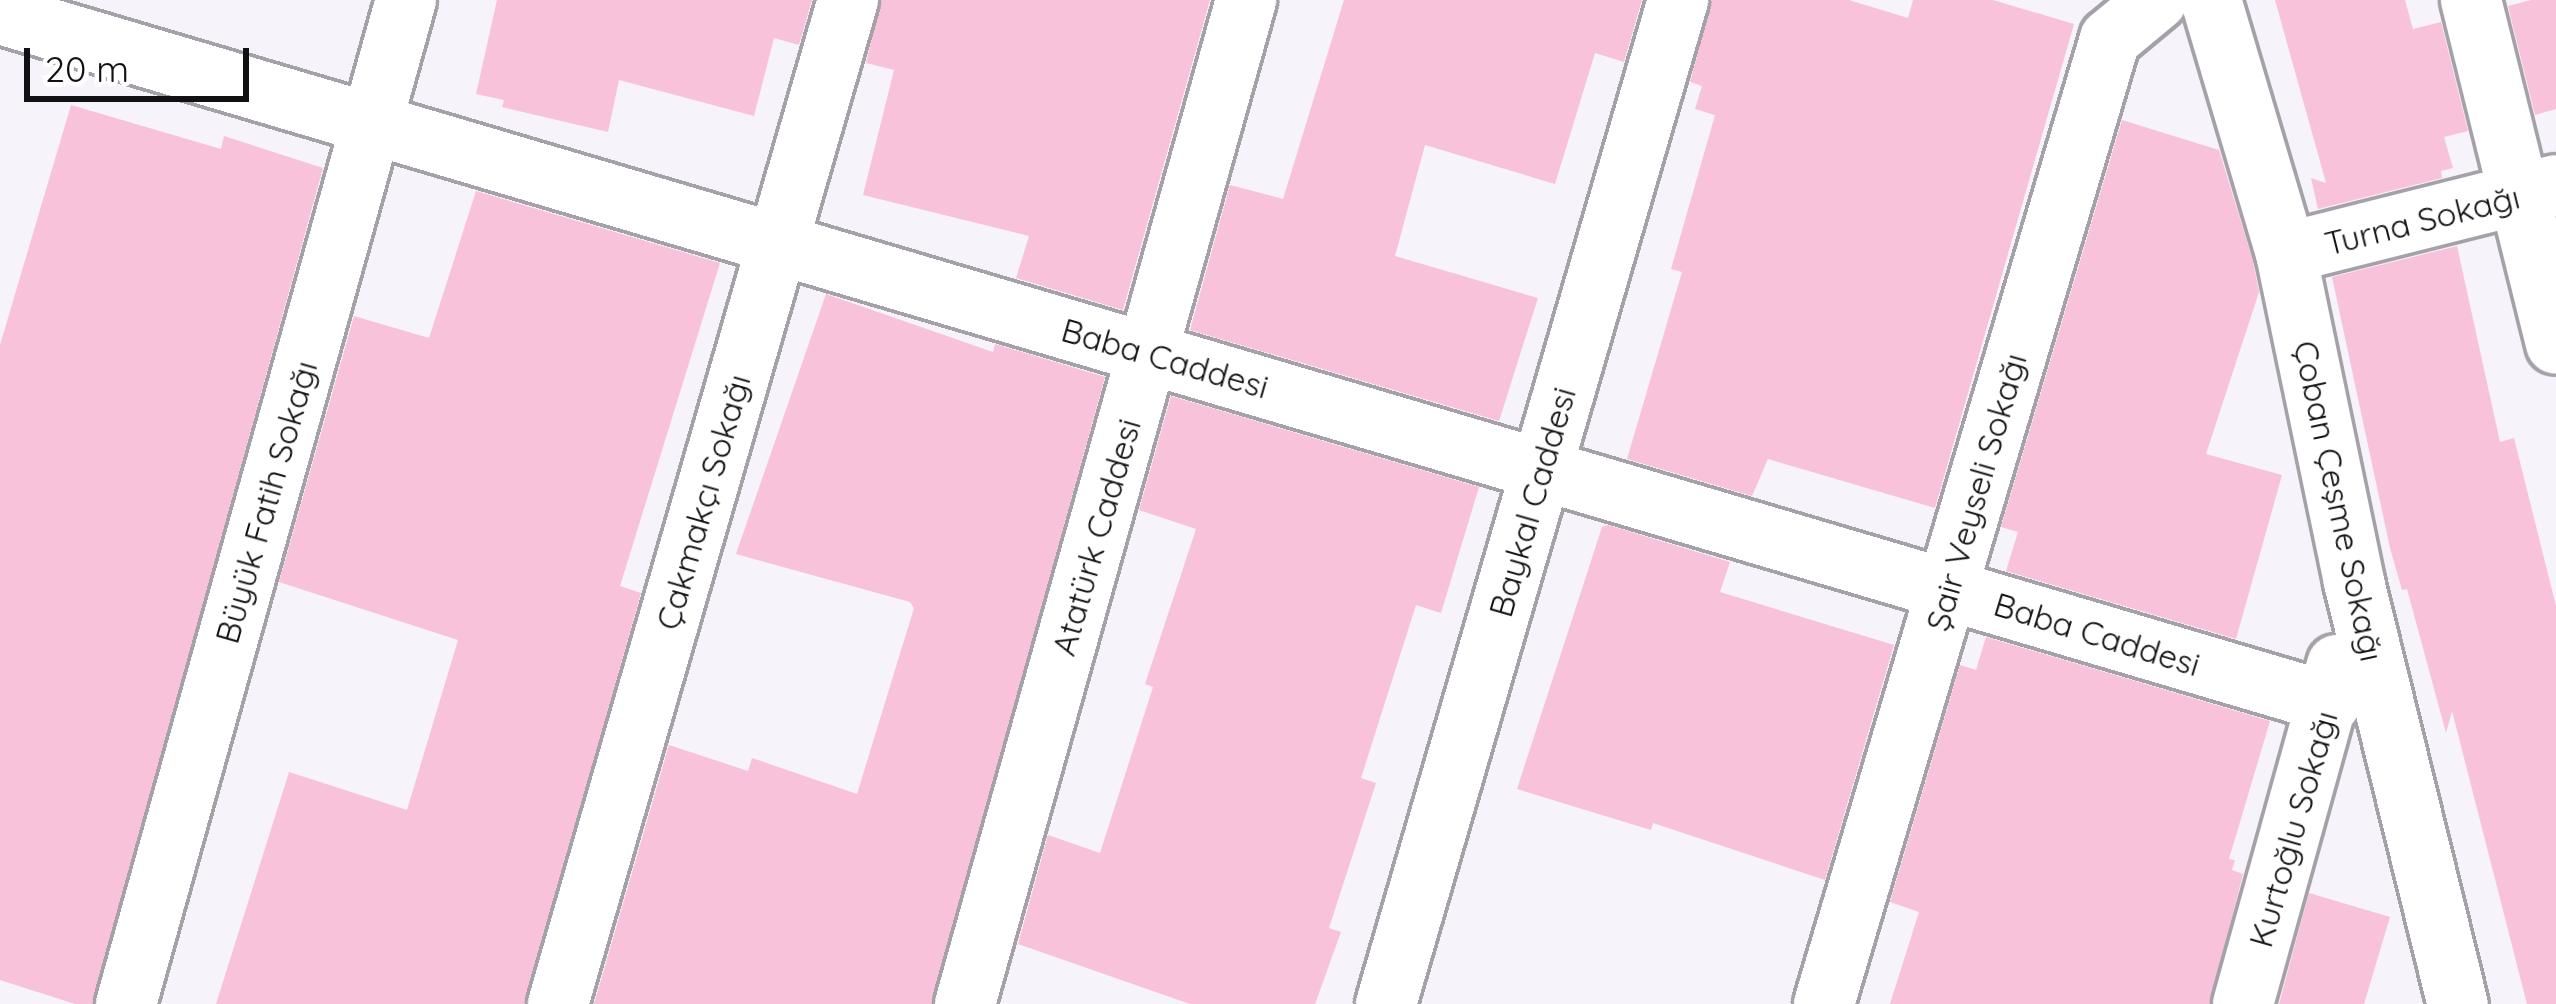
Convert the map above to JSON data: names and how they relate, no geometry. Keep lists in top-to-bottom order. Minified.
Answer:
{"streets":{"street":["Turna Sokağı","Baba Caddesi","Şair Veyseli Sokağı","Çoban Çeşme Sokağı","Büyük Fatih Sokağı","Çakmakçı Sokağı","Baykal Caddesi","Atatürk Caddesi","Kurtoğlu Sokağı"]},"crossings":[["Turna Sokağı","Çoban Çeşme Sokağı"],["Baba Caddesi","Şair Veyseli Sokağı"],["Baba Caddesi","Büyük Fatih Sokağı"],["Baba Caddesi","Çakmakçı Sokağı"],["Baba Caddesi","Baykal Caddesi"],["Baba Caddesi","Atatürk Caddesi"],["Baba Caddesi","Kurtoğlu Sokağı"],["Çoban Çeşme Sokağı","Kurtoğlu Sokağı"]],"scale_bar":"20 m"}
